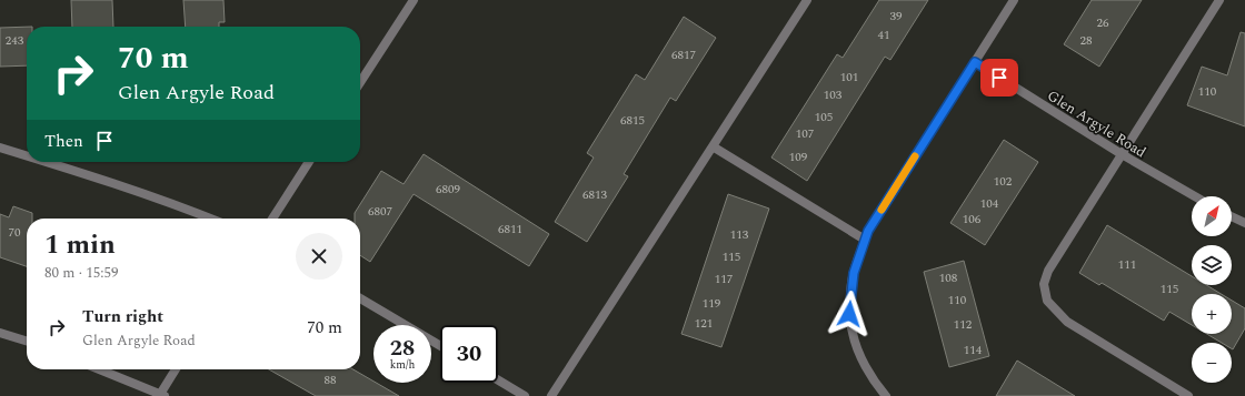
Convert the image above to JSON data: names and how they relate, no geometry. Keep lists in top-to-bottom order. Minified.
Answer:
{"streets":{"street":["Glen Argyle Road"]},"house_numbers":["39","26","41","243","28","6817","101","110","103","105","6815","107","109","102","6809","6813","104","6807","106","6811","70","113","115","111","108","117","115","110","119","121","112","114","88"],"north":"top right","page":{"turn":["70 m","Glen Argyle Road"],"then":"Then","map_buttons":["+","−"],"heading":["1 min","80 m · 15:59"],"list":[{"name":"Turn right","note":"Glen Argyle Road","value":"70 m"}],"speed":"28 km/h","limit":"30"}}
